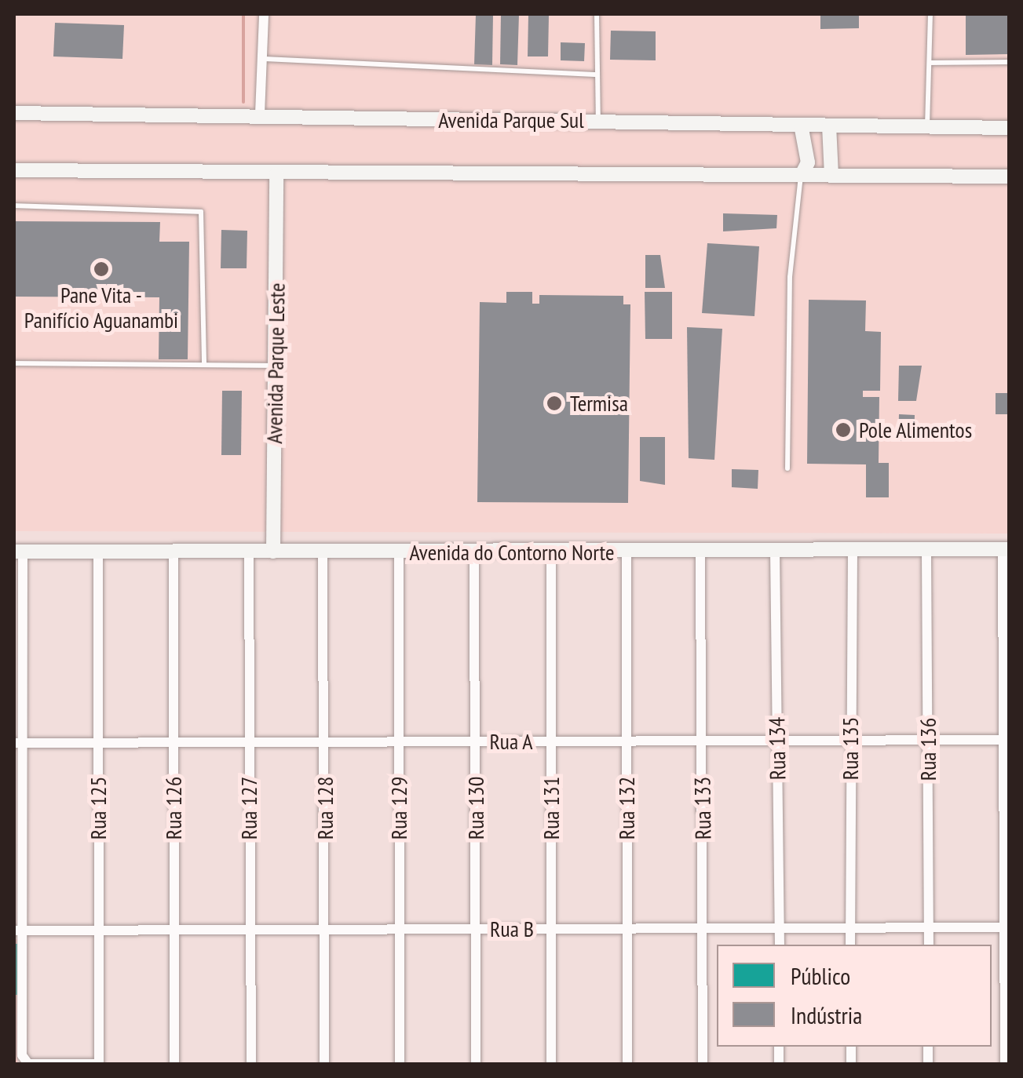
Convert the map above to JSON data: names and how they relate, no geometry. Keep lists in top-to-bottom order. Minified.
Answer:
{"streets":{"street":["Avenida Parque Sul","Avenida Parque Leste","Avenida do Contorno Norte","Rua A","Rua 134","Rua 135","Rua 136","Rua 125","Rua 126","Rua 127","Rua 128","Rua 129","Rua 130","Rua 131","Rua 132","Rua 133","Rua B"]},"crossings":[["Avenida Parque Leste","Avenida do Contorno Norte"],["Avenida do Contorno Norte","Rua 134"],["Avenida do Contorno Norte","Rua 135"],["Avenida do Contorno Norte","Rua 136"],["Avenida do Contorno Norte","Rua 125"],["Avenida do Contorno Norte","Rua 126"],["Avenida do Contorno Norte","Rua 127"],["Avenida do Contorno Norte","Rua 128"],["Avenida do Contorno Norte","Rua 129"],["Avenida do Contorno Norte","Rua 130"],["Avenida do Contorno Norte","Rua 131"],["Avenida do Contorno Norte","Rua 132"],["Avenida do Contorno Norte","Rua 133"],["Rua A","Rua 134"],["Rua A","Rua 135"],["Rua A","Rua 136"],["Rua A","Rua 125"],["Rua A","Rua 126"],["Rua A","Rua 127"],["Rua A","Rua 128"],["Rua A","Rua 129"],["Rua A","Rua 130"],["Rua A","Rua 131"],["Rua A","Rua 132"],["Rua A","Rua 133"],["Rua 134","Rua B"],["Rua 135","Rua B"],["Rua 136","Rua B"],["Rua 125","Rua B"],["Rua 126","Rua B"],["Rua 127","Rua B"],["Rua 128","Rua B"],["Rua 129","Rua B"],["Rua 130","Rua B"],["Rua 131","Rua B"],["Rua 132","Rua B"],["Rua 133","Rua B"]],"places":["Pane Vita - Panifício Aguanambi","Termisa","Pole Alimentos"],"legend":["Público","Indústria"]}
